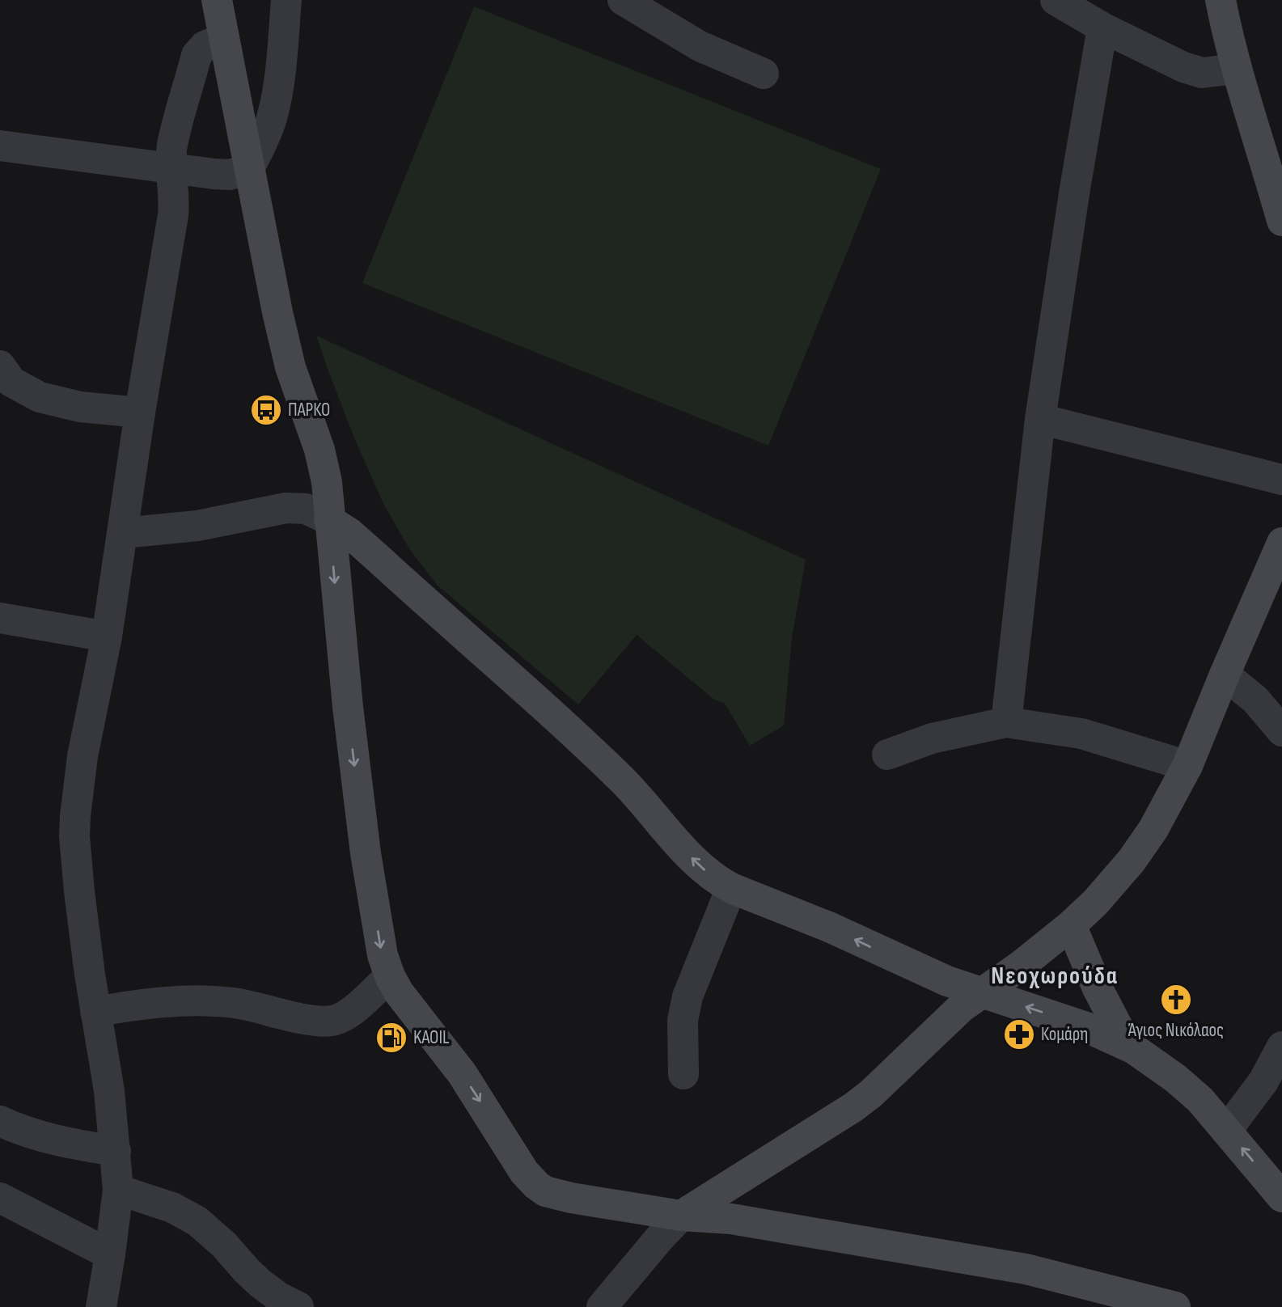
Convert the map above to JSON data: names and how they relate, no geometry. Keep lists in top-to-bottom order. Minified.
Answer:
{"districts":["Νεοχωρούδα"],"places":{"bus stop":["ΠΑΡΚΟ"],"church":["Άγιος Νικόλαος"],"pharmacy":["Κομάρη"],"fuel station":["KAOIL"]}}
